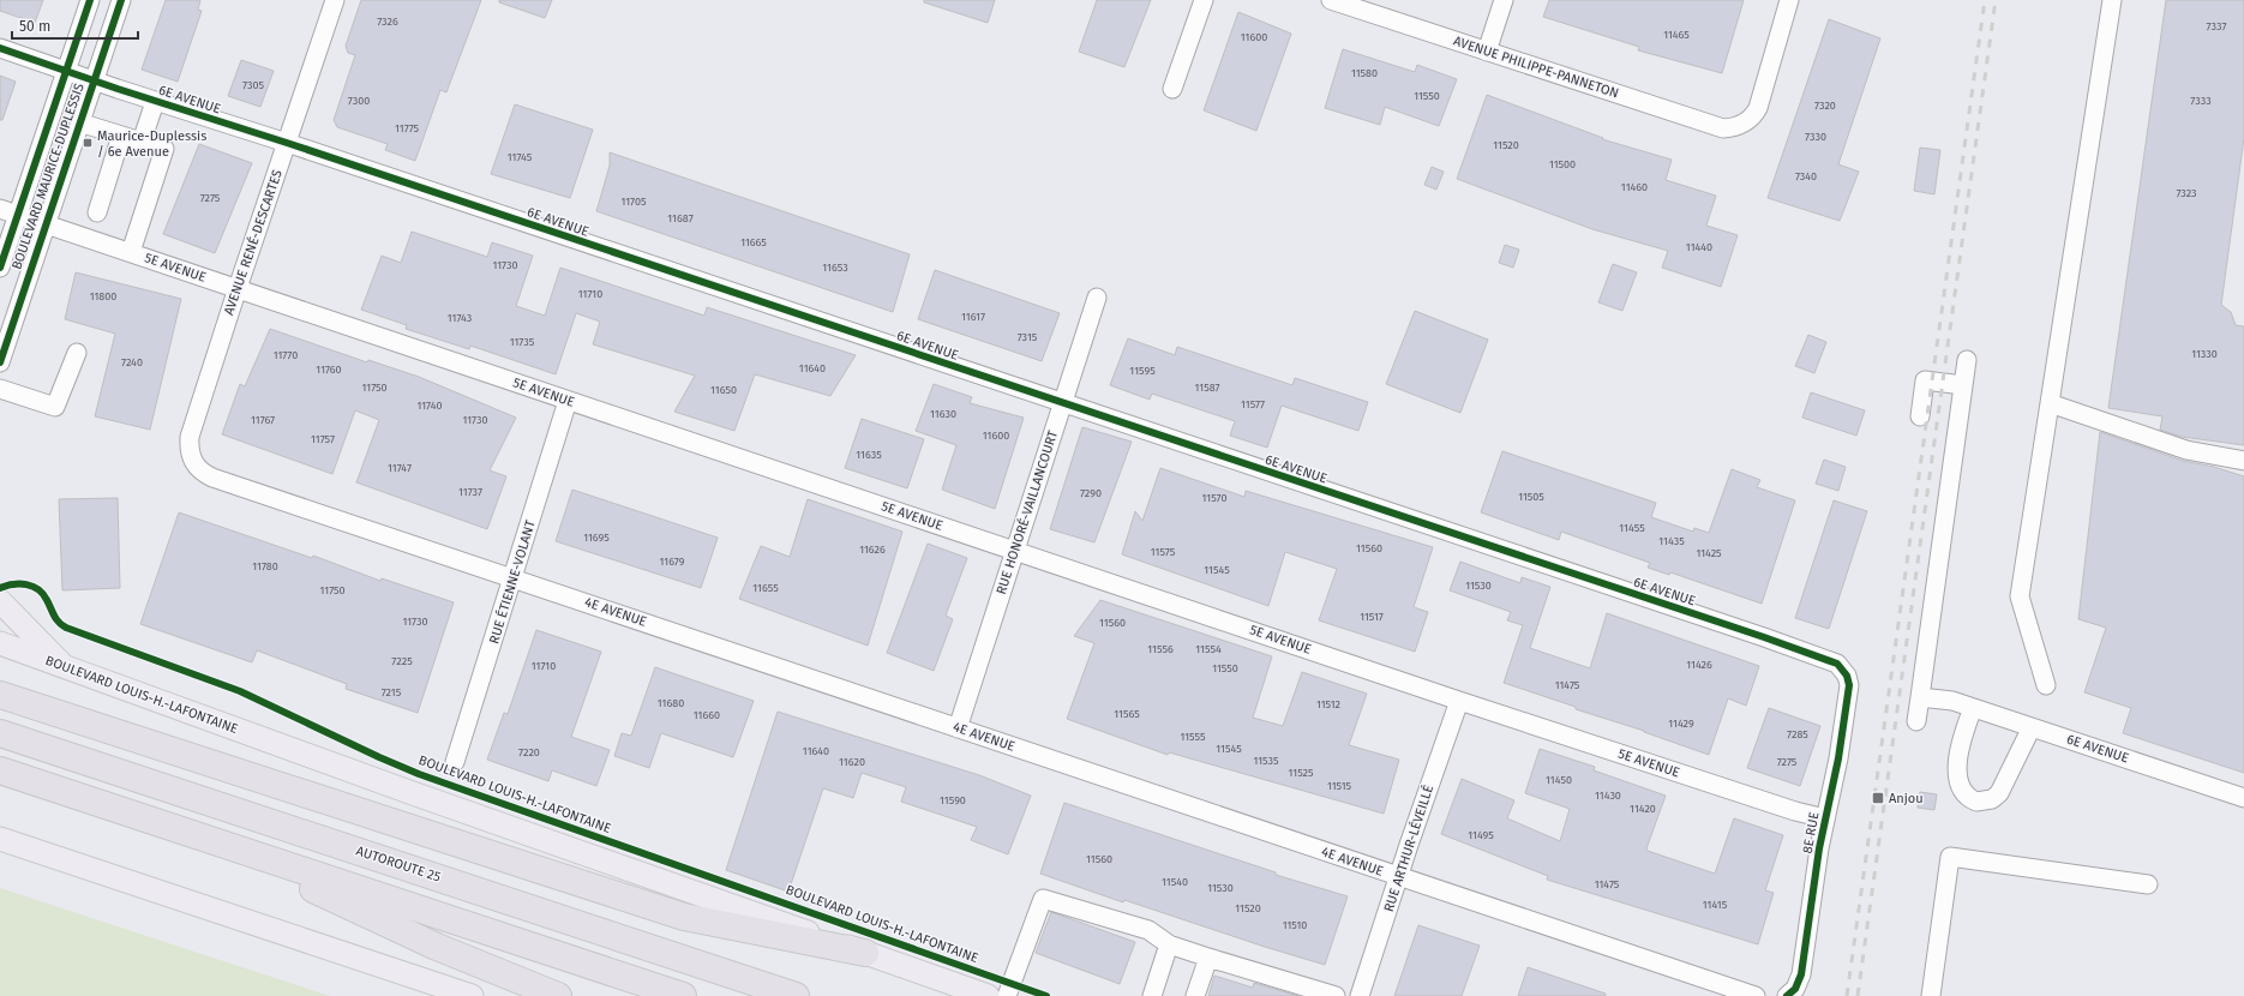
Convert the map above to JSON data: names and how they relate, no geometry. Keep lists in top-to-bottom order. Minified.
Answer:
{"streets":{"highway":["AUTOROUTE 25"],"main road":["BOULEVARD LOUIS-H.-LAFONTAINE"],"street":["AVENUE PHILIPPE-PANNETON","6E AVENUE","BOULEVARD MAURICE-DUPLESSIS","AVENUE RENÉ-DESCARTES","5E AVENUE","RUE HONORÉ-VAILLANCOURT","RUE ÉTIENNE-VOLANT","4E AVENUE","8E RUE","RUE ARTHUR-LÉVEILLÉ"]},"crossings":[["6E AVENUE","BOULEVARD MAURICE-DUPLESSIS"],["6E AVENUE","AVENUE RENÉ-DESCARTES"],["6E AVENUE","RUE HONORÉ-VAILLANCOURT"],["6E AVENUE","8E RUE"],["BOULEVARD MAURICE-DUPLESSIS","5E AVENUE"],["AVENUE RENÉ-DESCARTES","5E AVENUE"],["AVENUE RENÉ-DESCARTES","4E AVENUE"],["5E AVENUE","RUE HONORÉ-VAILLANCOURT"],["5E AVENUE","RUE ÉTIENNE-VOLANT"],["5E AVENUE","8E RUE"],["5E AVENUE","RUE ARTHUR-LÉVEILLÉ"],["RUE HONORÉ-VAILLANCOURT","4E AVENUE"],["RUE ÉTIENNE-VOLANT","4E AVENUE"],["4E AVENUE","RUE ARTHUR-LÉVEILLÉ"]],"places":{"transit":["Maurice-Duplessis / 6e Avenue","Anjou"]},"house_numbers":["7326","7337","11465","11600","11580","7305","11550","7300","7333","7320","11775","7330","11520","11745","11500","7340","11460","7323","7275","11705","11687","11665","11440","11730","11653","11710","11800","11617","11743","7315","11735","11330","11770","7240","11640","11760","11595","11750","11587","11650","11577","11740","11630","11767","11730","11600","11757","11635","11747","11737","7290","11505","11570","11455","11695","11435","11560","11626","11575","11425","11679","11780","11545","11530","11655","11750","11517","11730","11560","11556","11554","7225","11426","11710","11550","11475","7215","11680","11512","11565","11660","11429","7285","11555","11545","11640","7220","11535","11620","7275","11525","11450","11515","11430","11590","11420","11495","11560","11540","11475","11530","11415","11520","11510"],"scale_bar":"50 m"}
